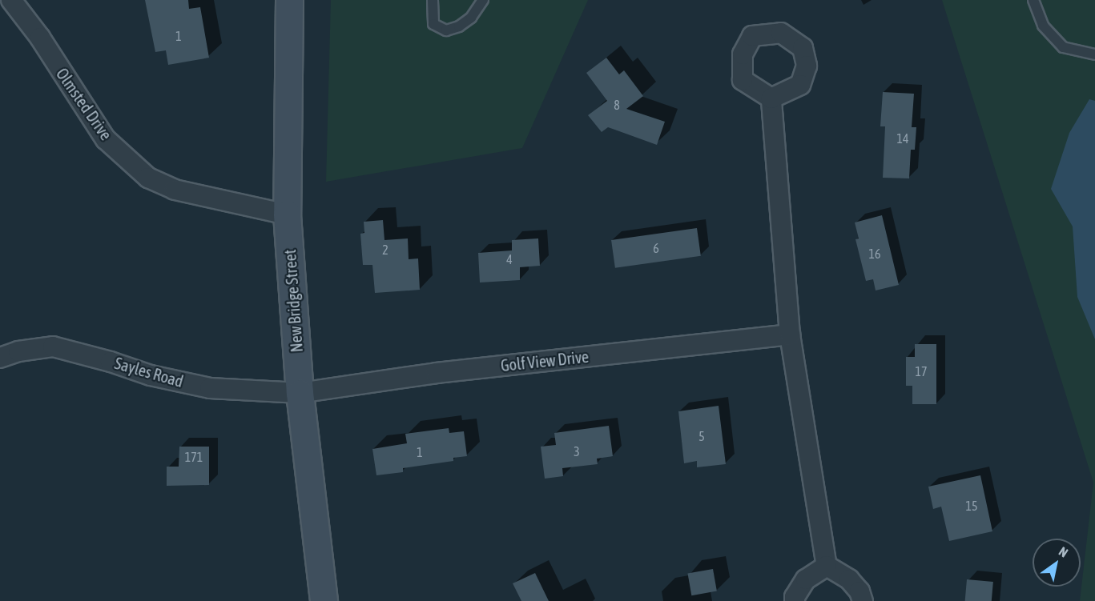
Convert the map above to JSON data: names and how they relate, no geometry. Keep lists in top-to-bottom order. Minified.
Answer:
{"streets":{"street":["Olmsted Drive","New Bridge Street","Golf View Drive","Sayles Road"]},"crossings":[["Olmsted Drive","New Bridge Street"],["New Bridge Street","Golf View Drive"],["New Bridge Street","Sayles Road"],["Golf View Drive","Sayles Road"]],"house_numbers":["1","8","14","6","2","16","4","17","5","3","1","171","15"],"north":"top right"}
